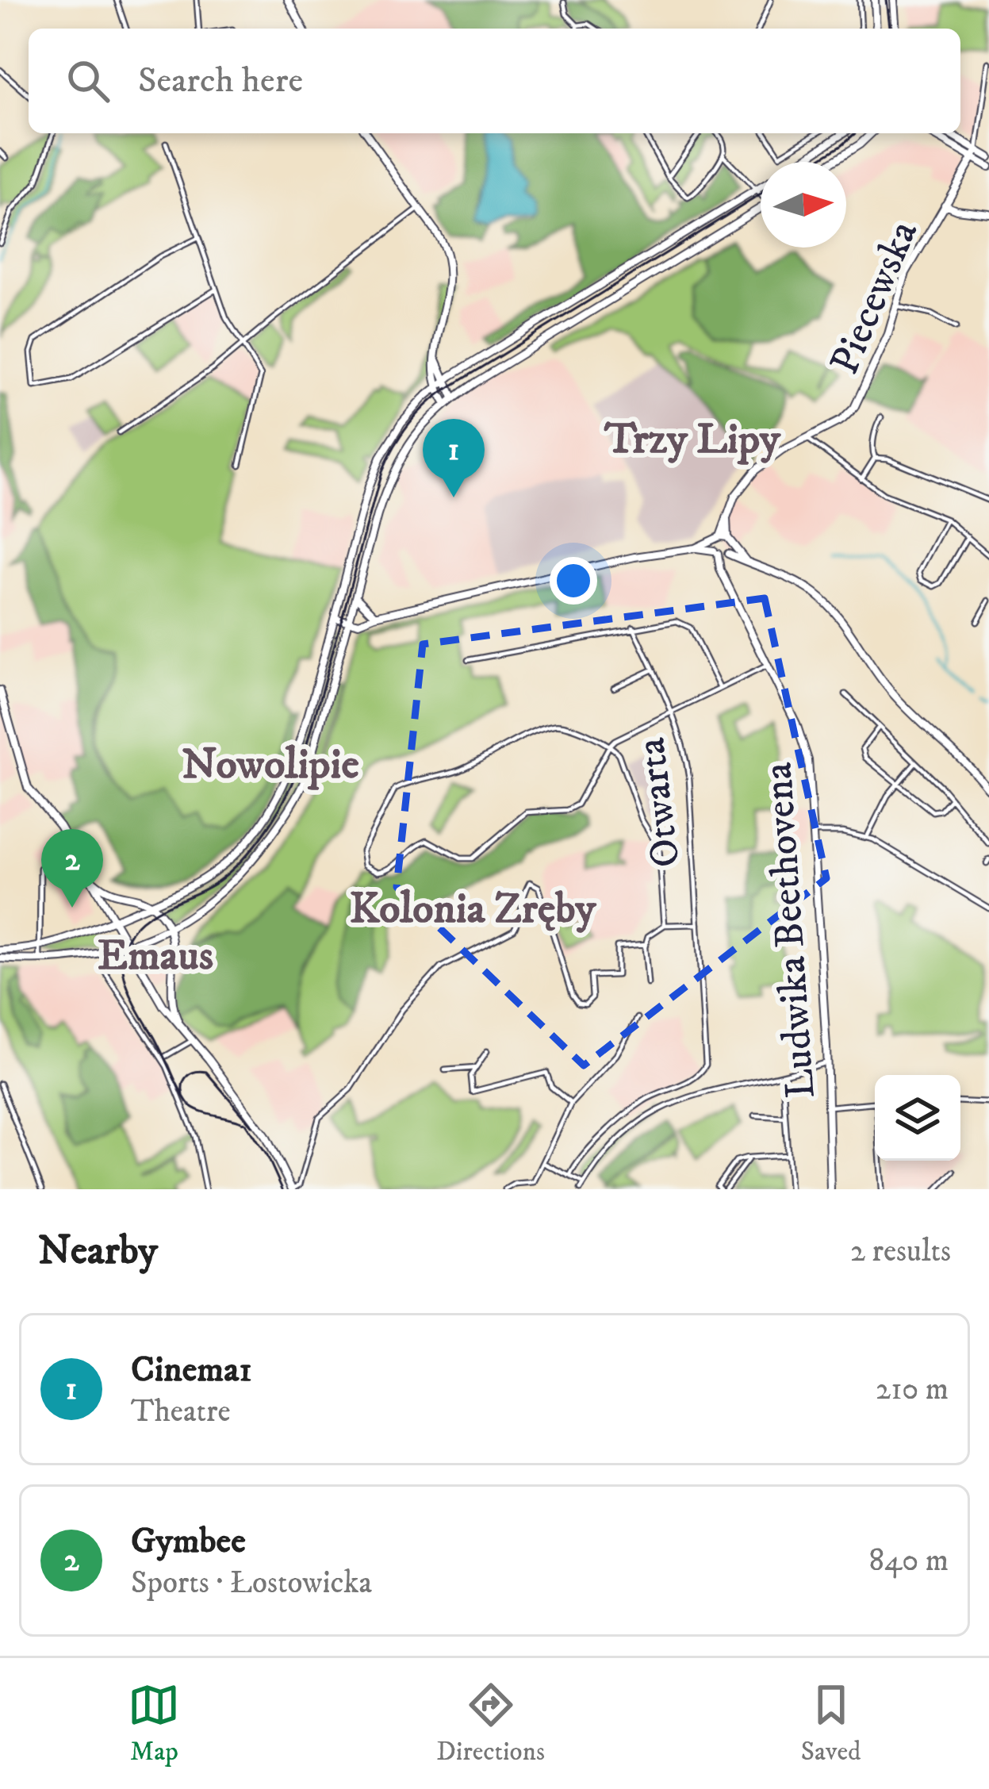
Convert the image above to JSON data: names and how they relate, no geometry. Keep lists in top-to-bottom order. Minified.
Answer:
{"streets":{"main road":["Piecewska","Ludwika Beethovena"],"street":["Otwarta"]},"crossings":[["Piecewska","Ludwika Beethovena"]],"districts":["Trzy Lipy","Nowolipie","Kolonia Zręby","Emaus"],"north":"right","page":{"search":"Search here","pins":["1","2"],"heading":["Nearby","2 results"],"list":[{"mark":"1","name":"Cinema1","note":"Theatre","value":"210 m"},{"mark":"2","name":"Gymbee","note":"Sports · Łostowicka","value":"840 m"}],"nav":["Map","Directions","Saved"]}}
